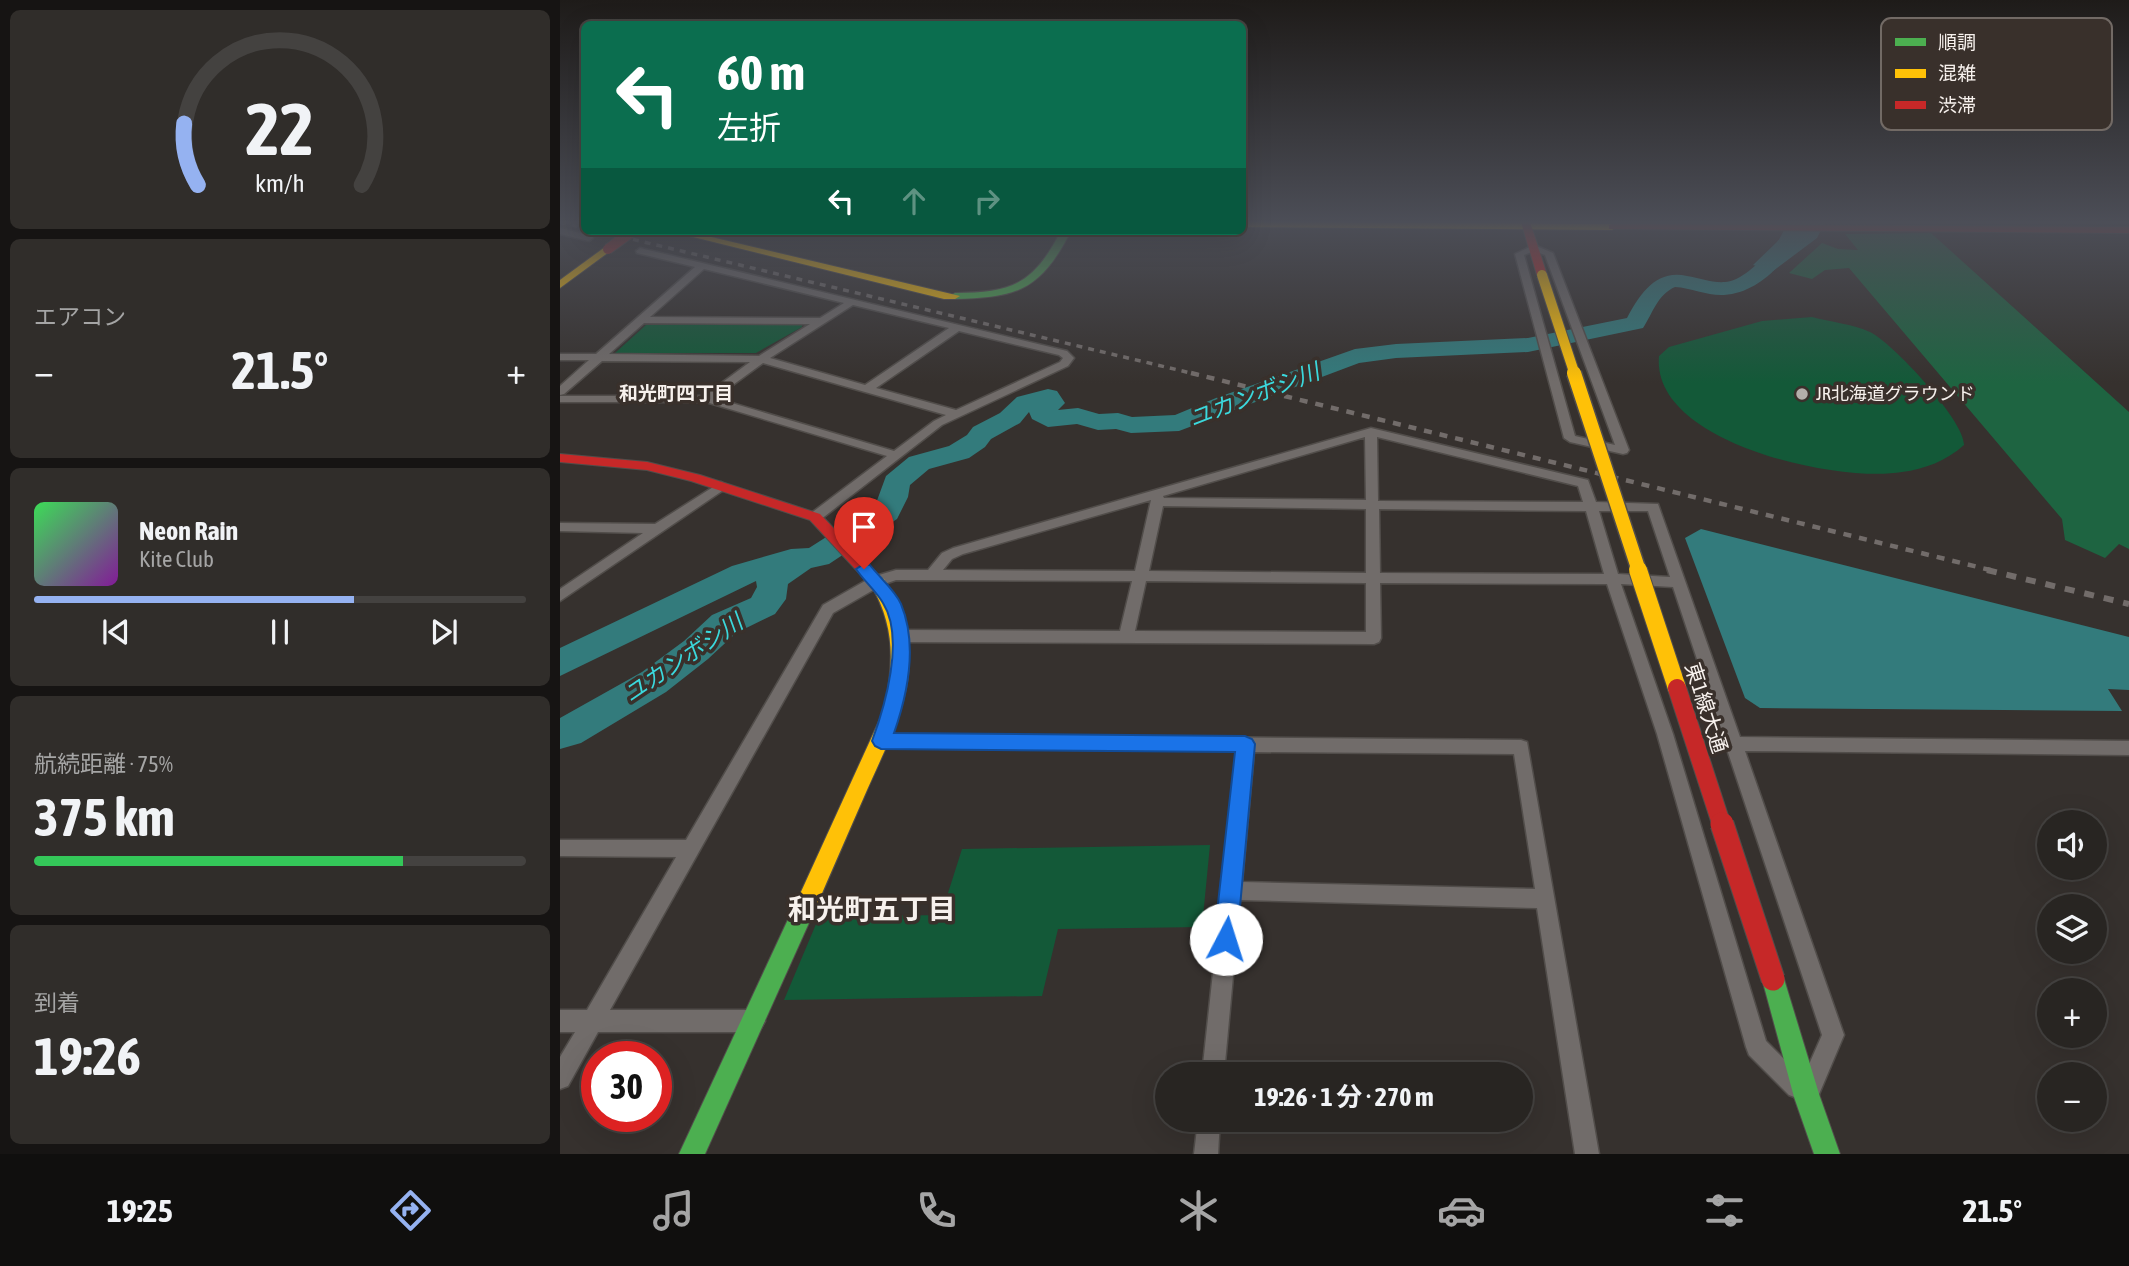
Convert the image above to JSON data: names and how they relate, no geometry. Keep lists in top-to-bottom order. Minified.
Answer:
{"streets":{"street":["東1線大通"]},"districts":["和光町四丁目","和光町五丁目"],"water":["ユカンボシ川"],"places":["JR北海道グラウンド"],"legend":["順調","混雑","渋滞"],"page":{"turn":["60 m","左折"],"tile":["エアコン",["航続距離 · 75%","375 km"],["到着","19:26"]],"heat":["−","21.5°","+"],"song":["Neon Rain","Kite Club"],"map_buttons":["+","−"],"limit":"30","trip":"19:26 · 1 分 · 270 m","tabs":["19:25","21.5°"],"gauge":["22","km/h"]}}
